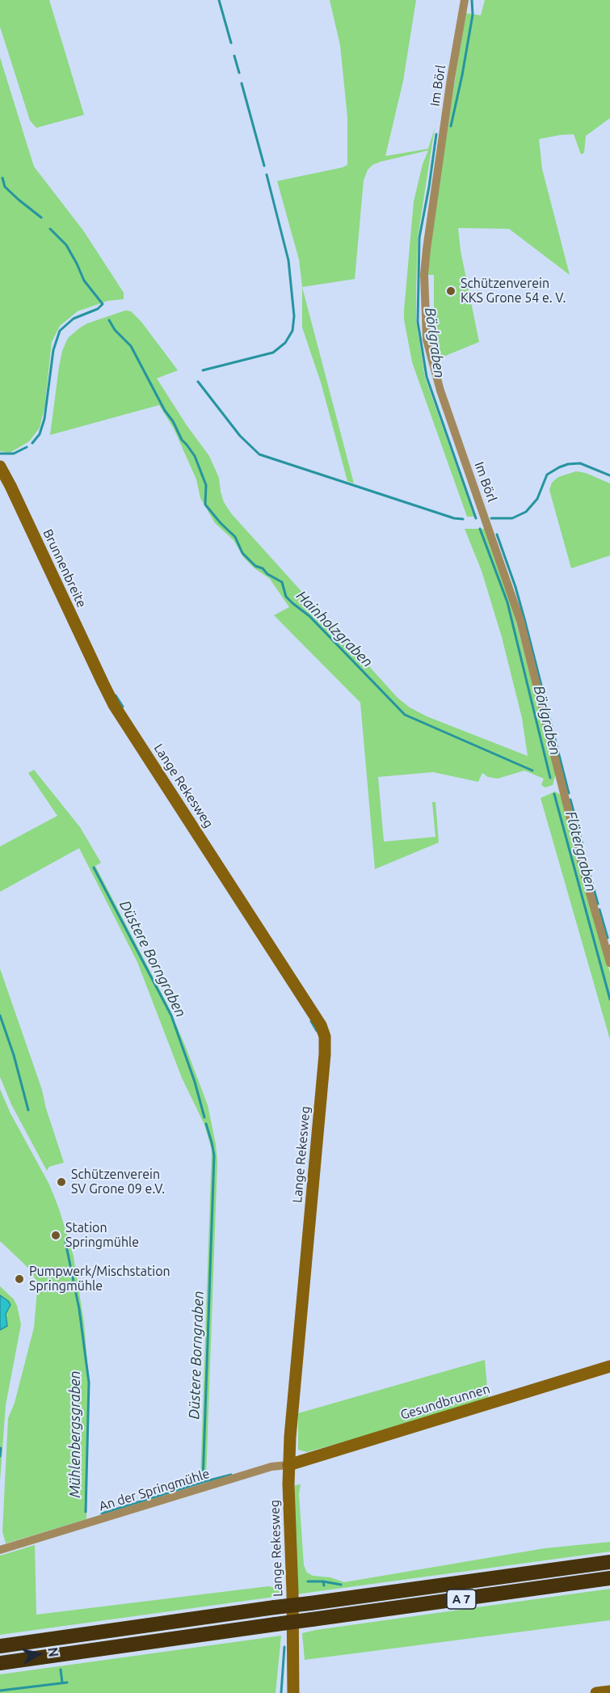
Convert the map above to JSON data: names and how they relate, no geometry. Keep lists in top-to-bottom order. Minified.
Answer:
{"streets":{"highway":["A 7"],"street":["Im Börl","Brunnenbreite","Lange Rekesweg","Gesundbrunnen","An der Springmühle"]},"crossings":[["Brunnenbreite","Lange Rekesweg"],["Lange Rekesweg","Gesundbrunnen"],["Lange Rekesweg","An der Springmühle"],["Gesundbrunnen","An der Springmühle"]],"water":["Börlgraben","Hainholzgraben","Flötergraben","Düstere Borngraben","Mühlenbergsgraben"],"places":["Schützenverein KKS Grone 54 e. V.","Schützenverein SV Grone 09 e.V.","Station Springmühle","Pumpwerk/Mischstation Springmühle"],"north":"right"}
